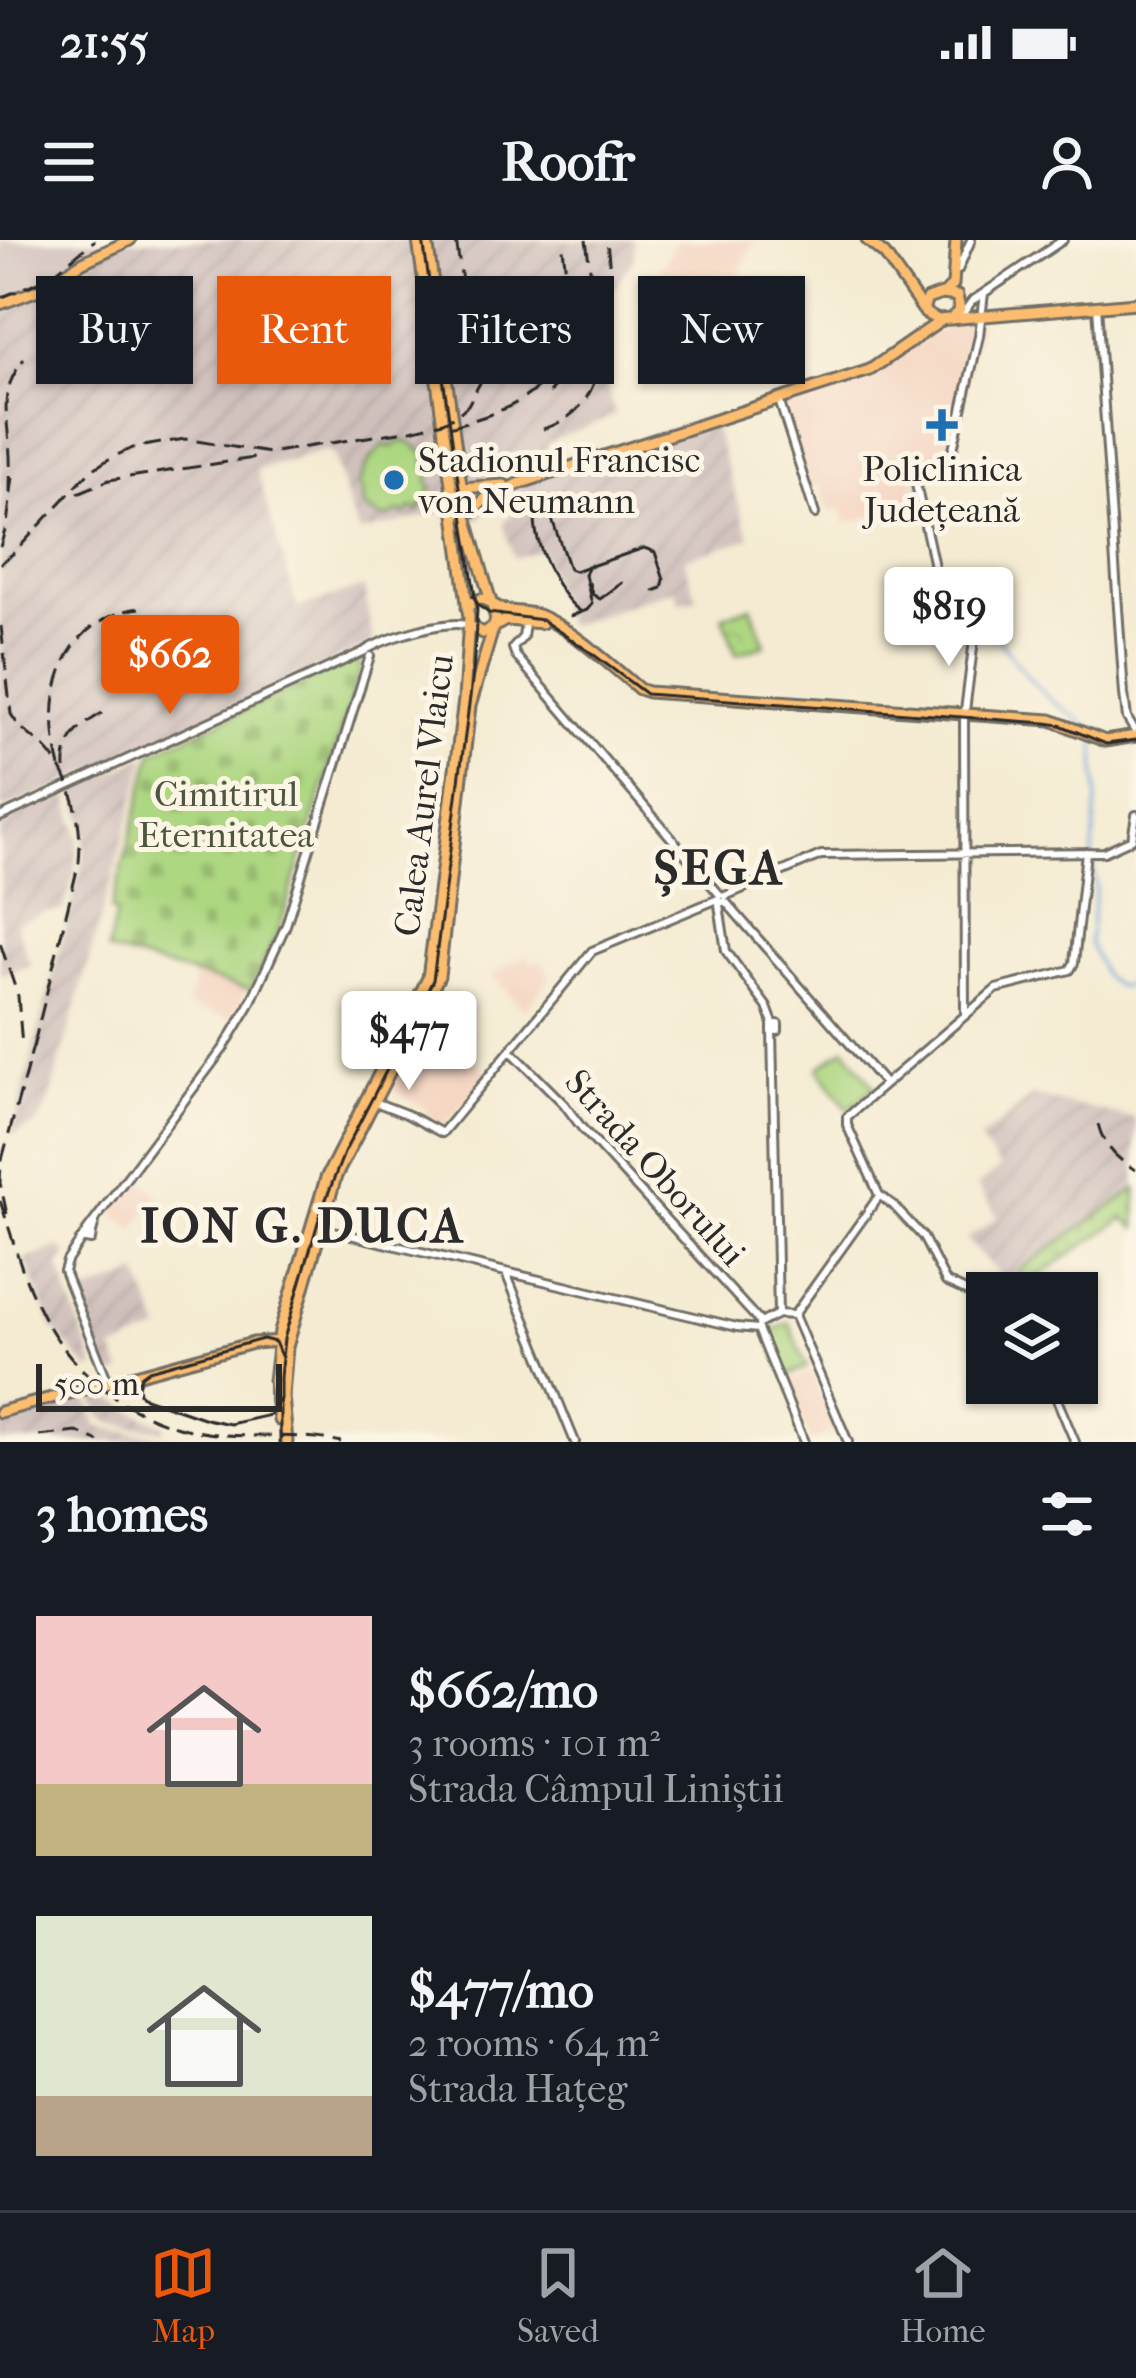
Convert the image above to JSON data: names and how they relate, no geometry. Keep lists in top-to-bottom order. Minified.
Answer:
{"streets":{"main road":["Calea Aurel Vlaicu"],"street":["Strada Oborului"]},"districts":["ȘEGA","ION G. DUCA"],"parks":["Cimitirul Eternitatea"],"places":{"health":["Policlinica Județeană"],"other":["Stadionul Francisc von Neumann"]},"scale_bar":"500 m","page":{"status":"21:55","header":"Roofr","chip":["Buy","Rent","Filters","New"],"price":["$819","$662","$477"],"scale":"500 m","heading":"3 homes","list":[{"name":"$662/mo","note":"3 rooms · 101 m² · Strada Câmpul Liniștii"},{"name":"$477/mo","note":"2 rooms · 64 m² · Strada Hațeg"}],"tabs":["Map","Saved","Home"]}}
